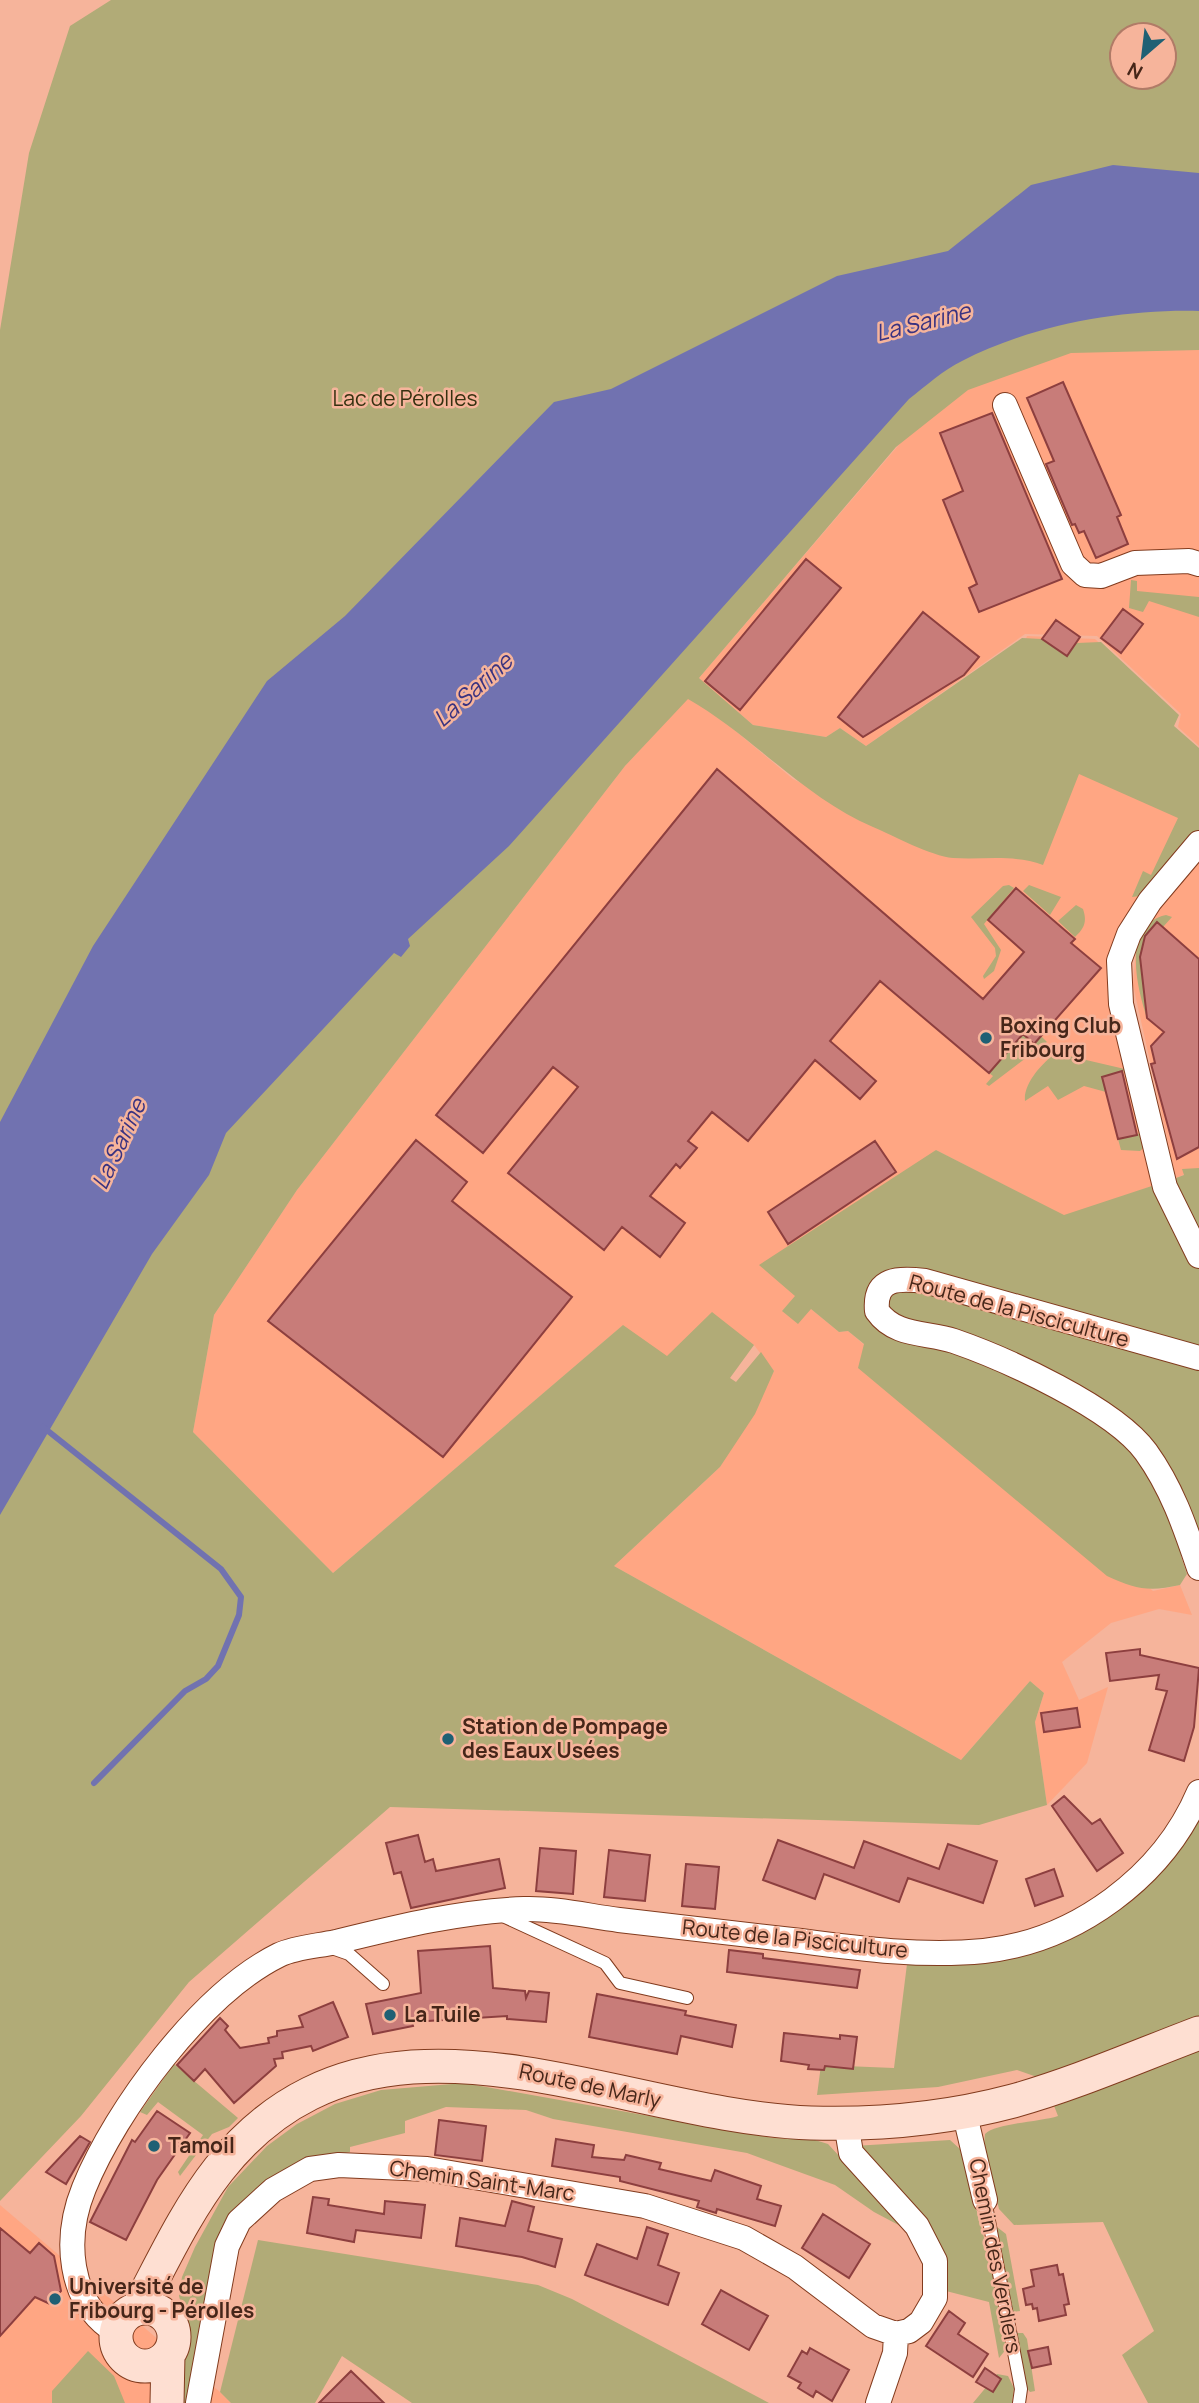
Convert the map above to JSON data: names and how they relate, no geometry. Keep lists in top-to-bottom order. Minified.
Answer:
{"streets":{"main road":["Route de Marly"],"street":["Route de la Pisciculture","Chemin Saint-Marc","Chemin des Verdiers"]},"crossings":[["Route de la Pisciculture","Route de Marly"],["Route de Marly","Chemin des Verdiers"]],"water":["La Sarine"],"parks":["Lac de Pérolles"],"places":["Boxing Club Fribourg","Station de Pompage des Eaux Usées","La Tuile","Tamoil","Université de Fribourg - Pérolles"],"north":"bottom left"}
